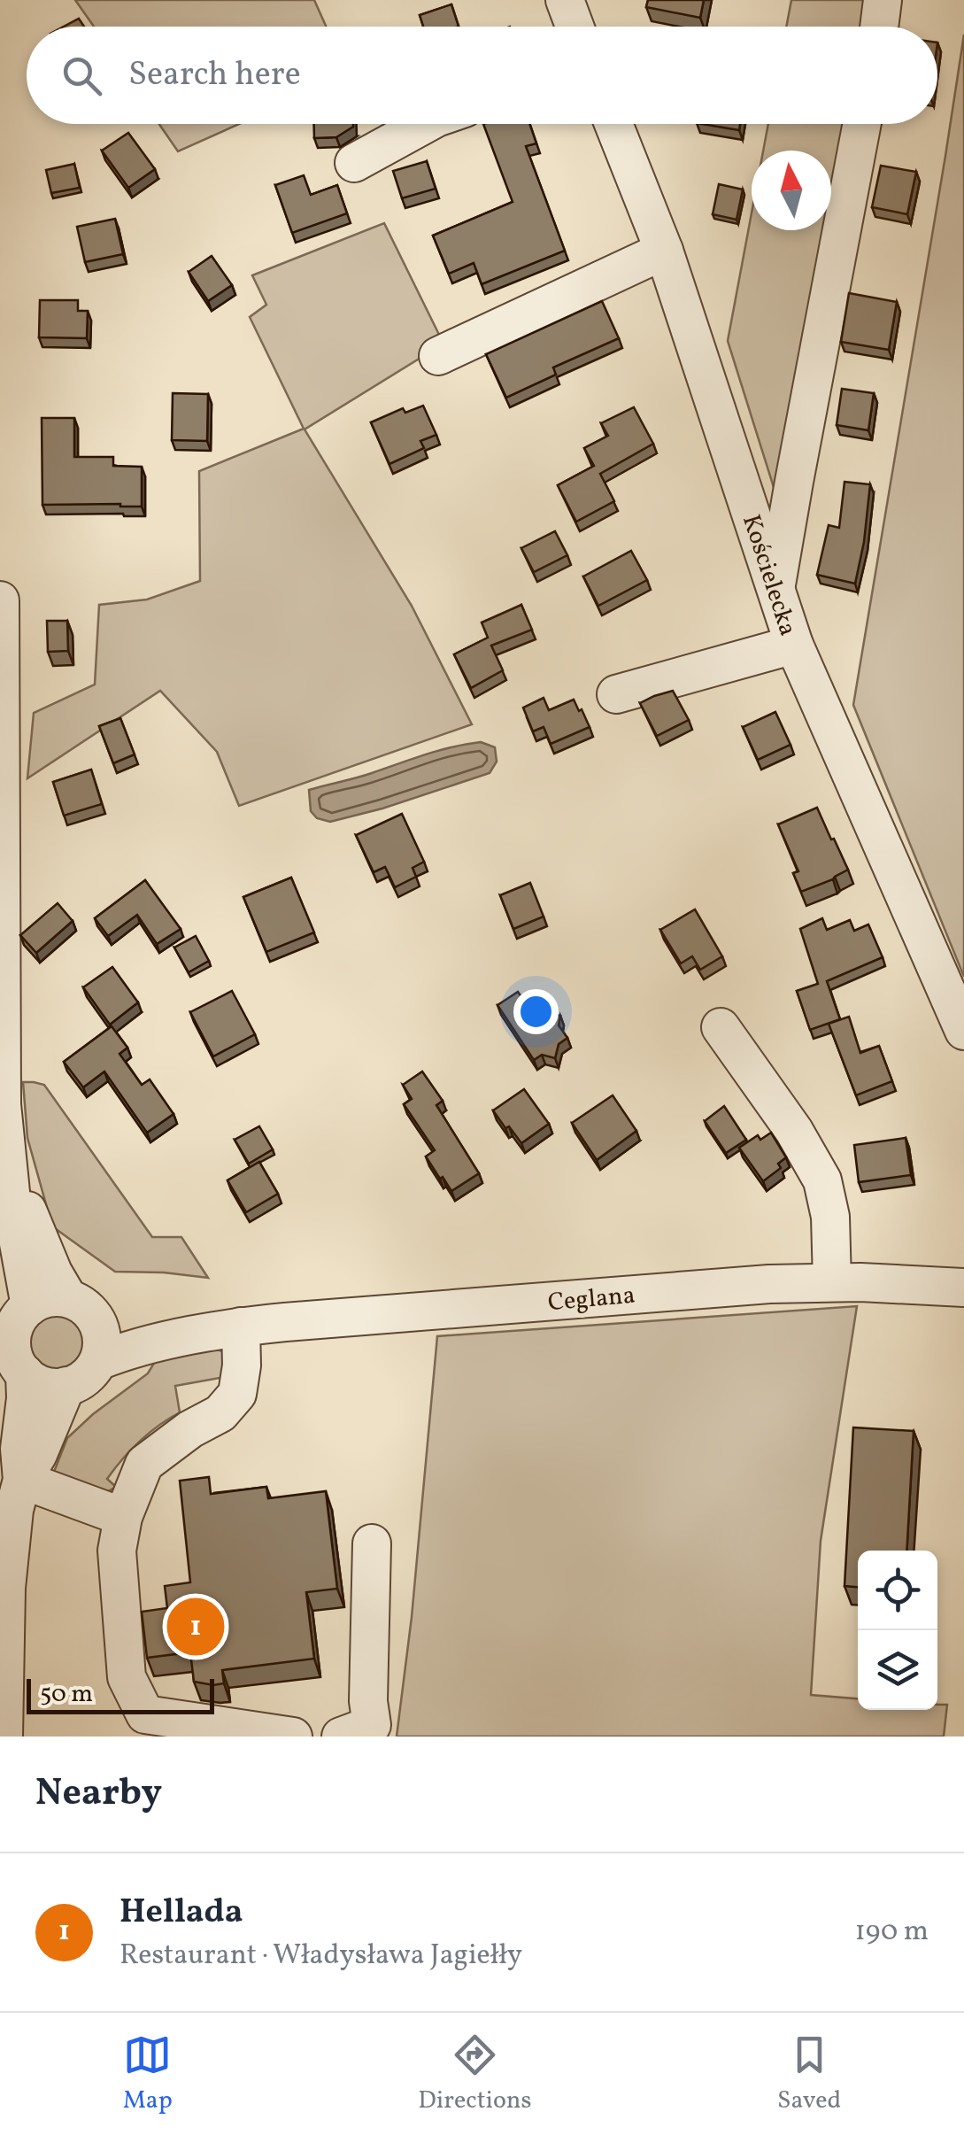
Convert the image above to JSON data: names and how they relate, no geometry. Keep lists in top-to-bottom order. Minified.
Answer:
{"streets":{"street":["Kościelecka","Ceglana"]},"scale_bar":"50 m","north":"top","page":{"search":"Search here","pins":"1","scale":"50 m","heading":"Nearby","list":[{"mark":"1","name":"Hellada","note":"Restaurant · Władysława Jagiełły","value":"190 m"}],"nav":["Map","Directions","Saved"]}}
